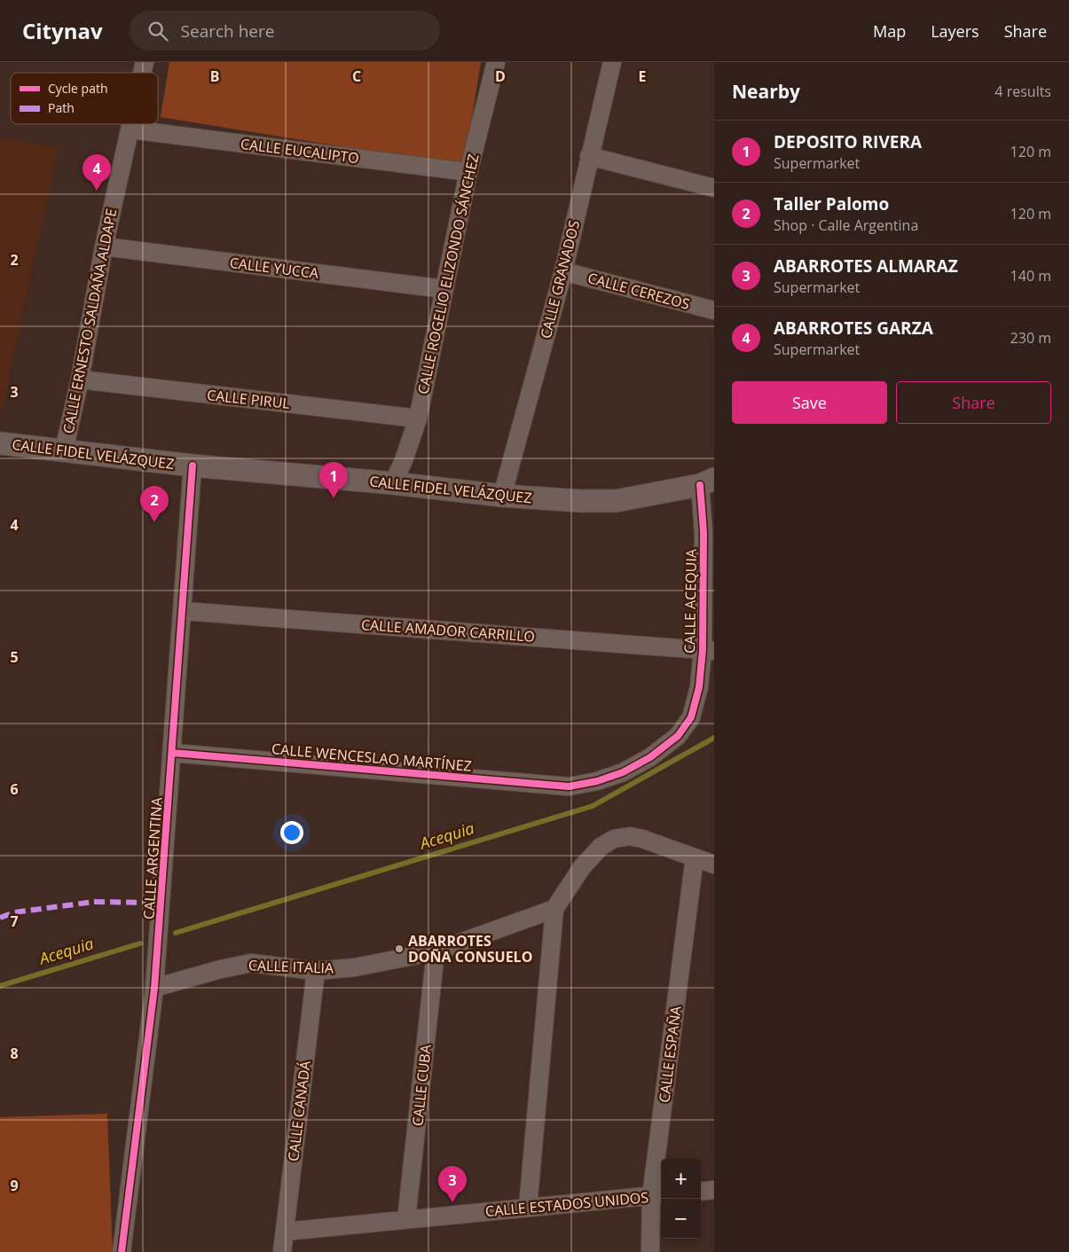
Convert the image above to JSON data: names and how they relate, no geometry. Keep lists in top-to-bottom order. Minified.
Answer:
{"streets":{"street":["CALLE EUCALIPTO","CALLE YUCCA","CALLE ROGELIO ELIZONDO SÁNCHEZ","CALLE GRANADOS","CALLE CEREZOS","CALLE ERNESTO SALDAÑA ALDAPE","CALLE PIRUL","CALLE FIDEL VELÁZQUEZ","CALLE ACEQUIA","CALLE AMADOR CARRILLO","CALLE WENCESLAO MARTÍNEZ","CALLE ARGENTINA","CALLE ITALIA","CALLE ESPAÑA","CALLE CUBA","CALLE CANADÁ","CALLE ESTADOS UNIDOS"]},"crossings":[["CALLE EUCALIPTO","CALLE ROGELIO ELIZONDO SÁNCHEZ"],["CALLE EUCALIPTO","CALLE ERNESTO SALDAÑA ALDAPE"],["CALLE YUCCA","CALLE ROGELIO ELIZONDO SÁNCHEZ"],["CALLE YUCCA","CALLE ERNESTO SALDAÑA ALDAPE"],["CALLE ROGELIO ELIZONDO SÁNCHEZ","CALLE PIRUL"],["CALLE ROGELIO ELIZONDO SÁNCHEZ","CALLE FIDEL VELÁZQUEZ"],["CALLE GRANADOS","CALLE CEREZOS"],["CALLE GRANADOS","CALLE FIDEL VELÁZQUEZ"],["CALLE ERNESTO SALDAÑA ALDAPE","CALLE PIRUL"],["CALLE ERNESTO SALDAÑA ALDAPE","CALLE FIDEL VELÁZQUEZ"],["CALLE FIDEL VELÁZQUEZ","CALLE ACEQUIA"],["CALLE FIDEL VELÁZQUEZ","CALLE ARGENTINA"],["CALLE ACEQUIA","CALLE AMADOR CARRILLO"],["CALLE ACEQUIA","CALLE WENCESLAO MARTÍNEZ"],["CALLE AMADOR CARRILLO","CALLE ARGENTINA"],["CALLE WENCESLAO MARTÍNEZ","CALLE ARGENTINA"],["CALLE ARGENTINA","CALLE ITALIA"],["CALLE ITALIA","CALLE CUBA"],["CALLE ITALIA","CALLE CANADÁ"],["CALLE ESPAÑA","CALLE ESTADOS UNIDOS"],["CALLE CUBA","CALLE ESTADOS UNIDOS"],["CALLE CANADÁ","CALLE ESTADOS UNIDOS"]],"water":["Acequia"],"places":["ABARROTES DOÑA CONSUELO"],"legend":["Cycle path","Path"],"page":{"header":"Citynav","search":"Search here","nav":["Map","Layers","Share"],"heading":["Nearby","4 results"],"list":[{"mark":"1","name":"DEPOSITO RIVERA","note":"Supermarket","value":"120 m"},{"mark":"2","name":"Taller Palomo","note":"Shop · Calle Argentina","value":"120 m"},{"mark":"3","name":"ABARROTES ALMARAZ","note":"Supermarket","value":"140 m"},{"mark":"4","name":"ABARROTES GARZA","note":"Supermarket","value":"230 m"}],"pins":["4","1","2","3"],"buttons":["Save","Share"],"map_buttons":["+","−"]},"grid":{"columns":["B","C","D","E"],"rows":["2","3","4","5","6","7","8","9"]}}
